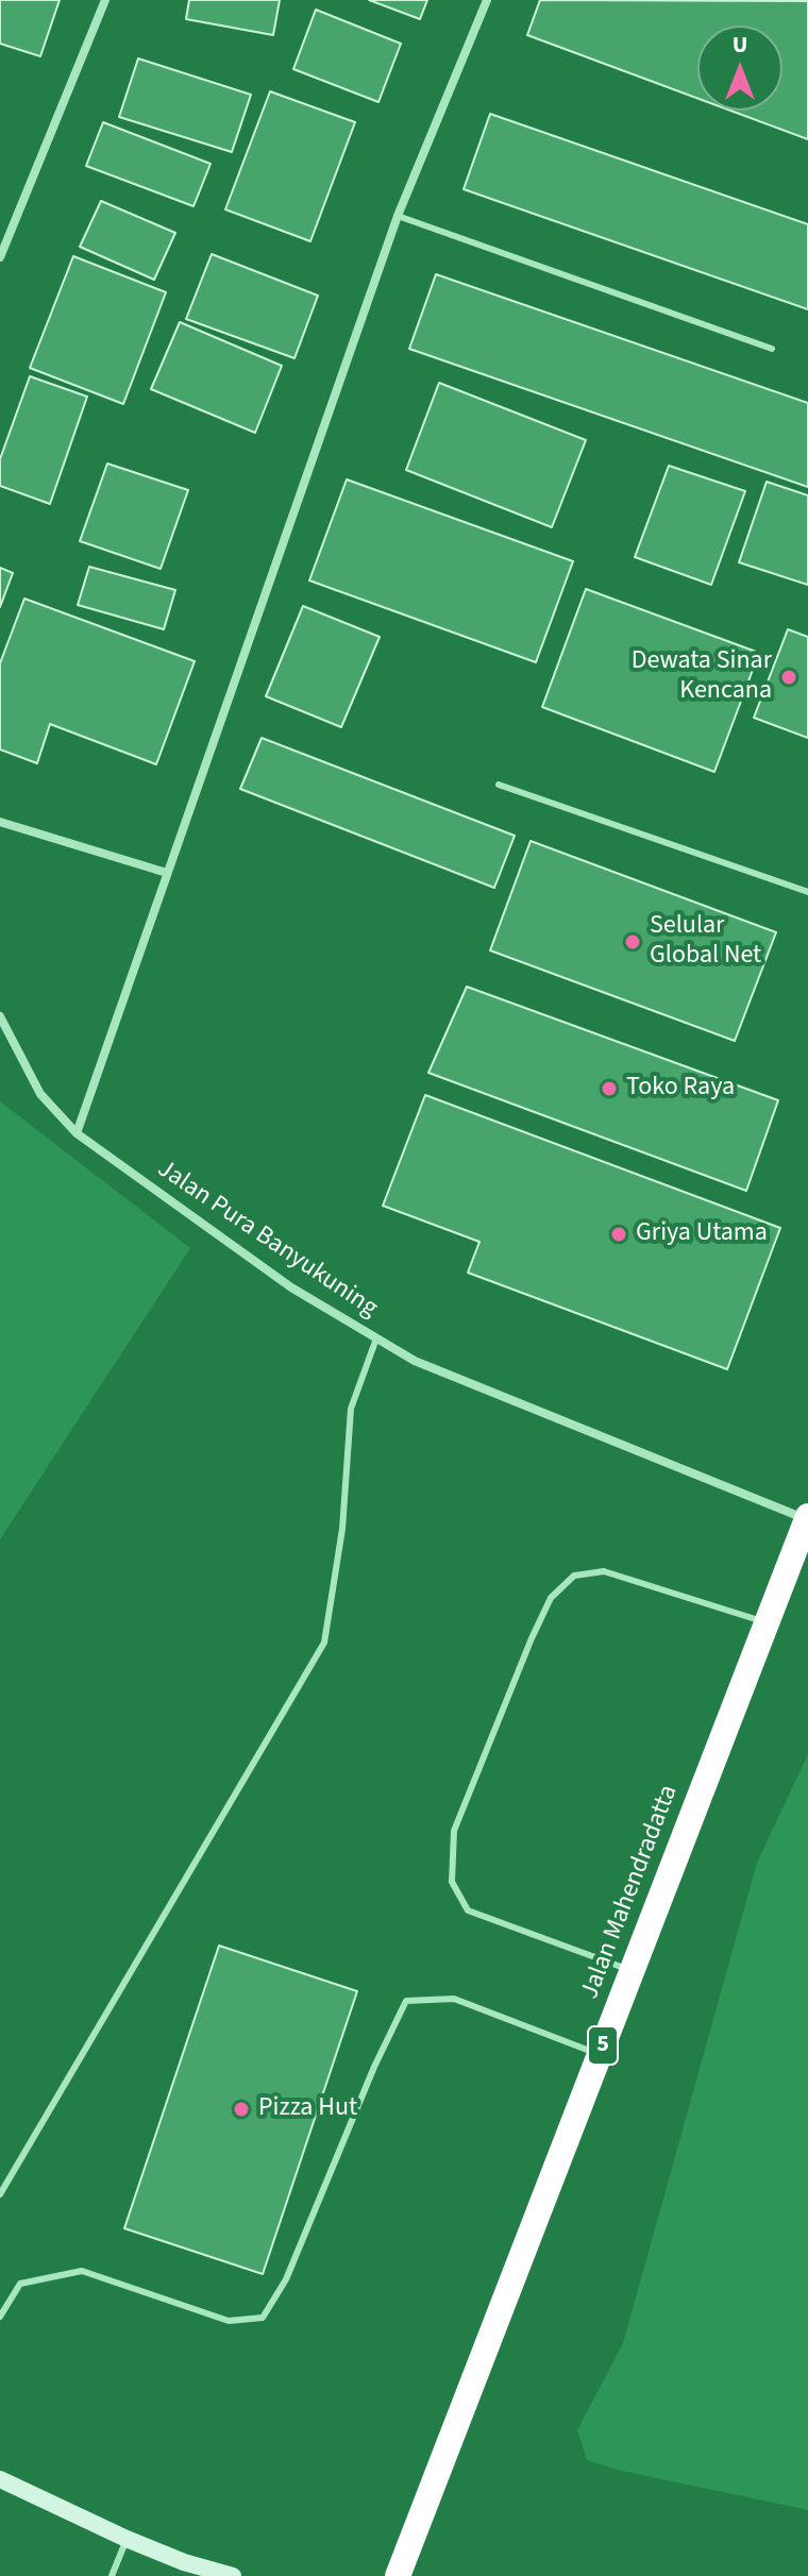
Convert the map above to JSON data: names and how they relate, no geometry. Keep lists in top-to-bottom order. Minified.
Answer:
{"streets":{"highway":["Jalan Mahendradatta","5"],"street":["Jalan Pura Banyukuning"]},"crossings":[["Jalan Pura Banyukuning","Jalan Mahendradatta"]],"places":["Dewata Sinar Kencana","Selular Global Net","Toko Raya","Griya Utama","Pizza Hut"],"north":"top"}
